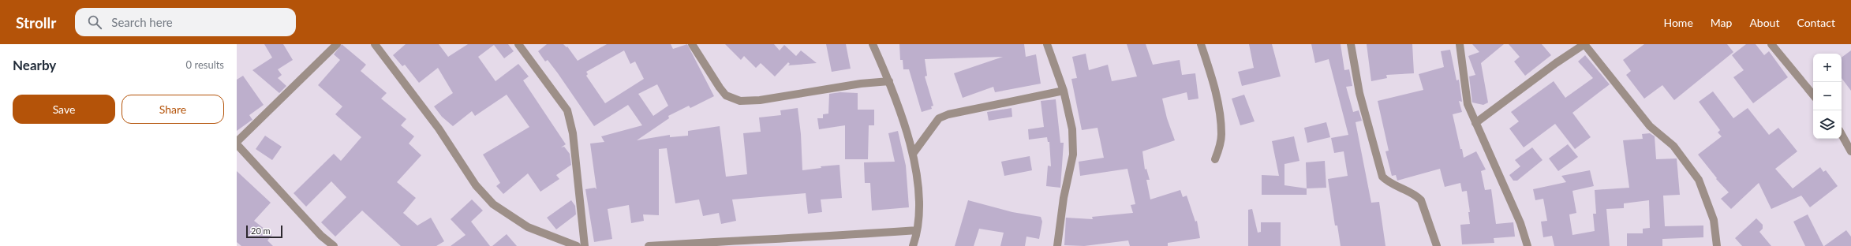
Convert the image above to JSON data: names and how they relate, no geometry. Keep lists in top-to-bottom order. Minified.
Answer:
{"scale_bar":"20 m","page":{"header":"Strollr","search":"Search here","nav":["Home","Map","About","Contact"],"heading":["Nearby","0 results"],"map_buttons":["+","−"],"buttons":["Save","Share"],"scale":"20 m"}}
